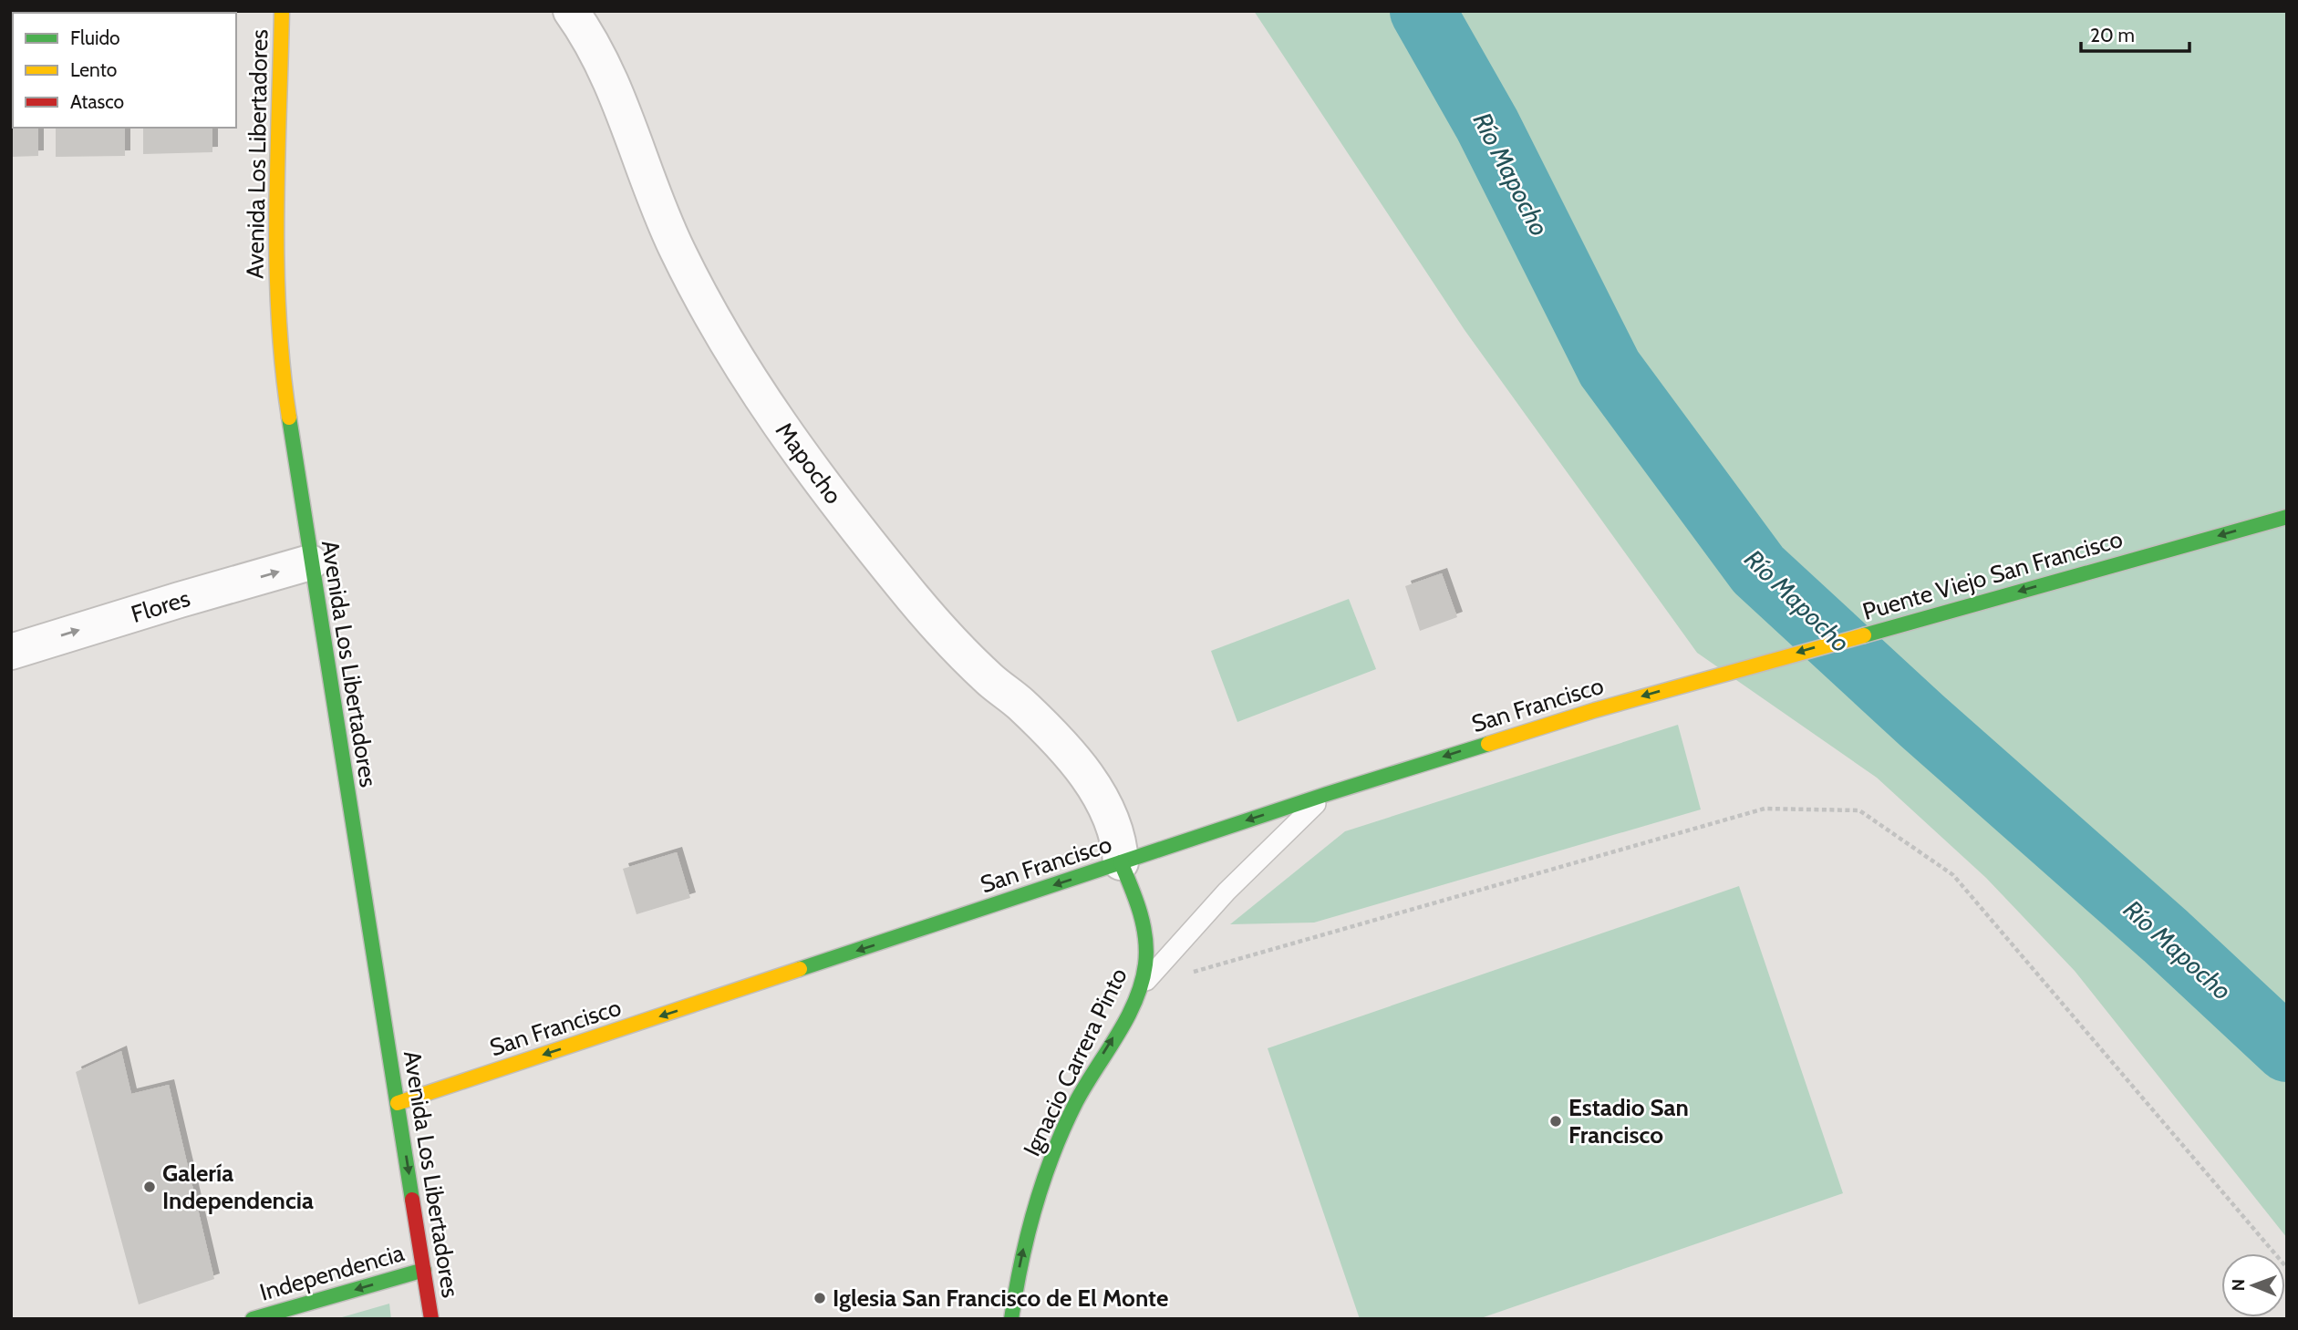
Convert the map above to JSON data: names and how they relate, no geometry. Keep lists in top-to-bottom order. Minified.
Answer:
{"streets":{"main road":["Avenida Los Libertadores","Puente Viejo San Francisco","San Francisco","Ignacio Carrera Pinto","Independencia"],"street":["Mapocho","Flores"]},"crossings":[["Avenida Los Libertadores","Flores"],["Avenida Los Libertadores","San Francisco"],["Avenida Los Libertadores","Independencia"],["Mapocho","San Francisco"],["Mapocho","Ignacio Carrera Pinto"],["Puente Viejo San Francisco","San Francisco"],["San Francisco","Ignacio Carrera Pinto"]],"one_way":["Puente Viejo San Francisco","Flores","San Francisco","Ignacio Carrera Pinto","Independencia"],"water":["Río Mapocho"],"places":["Estadio San Francisco","Galería Independencia","Iglesia San Francisco de El Monte"],"legend":["Fluido","Lento","Atasco"],"scale_bar":"20 m","north":"left"}
